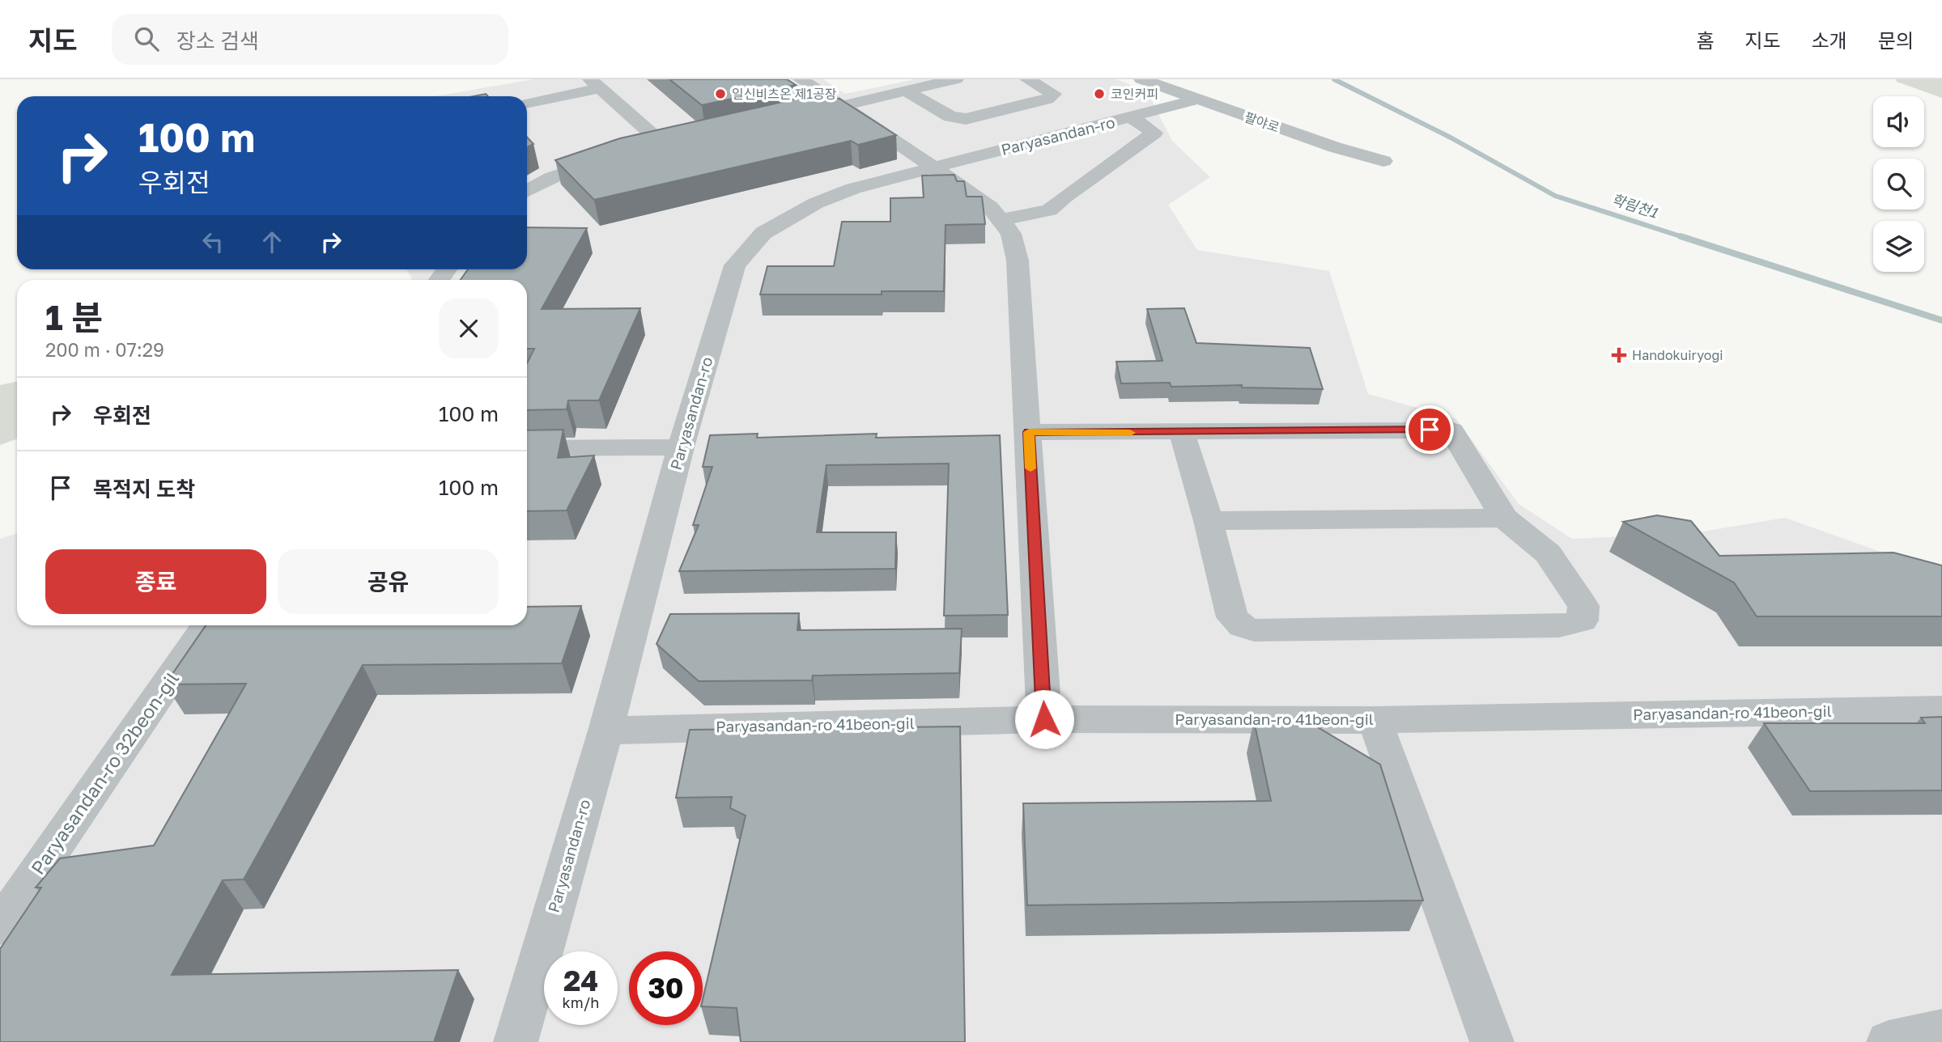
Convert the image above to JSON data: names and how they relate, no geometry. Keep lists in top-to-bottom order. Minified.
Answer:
{"streets":{"street":["팔야로","Paryasandan-ro","Paryasandan-ro 41beon-gil","Paryasandan-ro 32beon-gil"]},"crossings":[["팔야로","Paryasandan-ro"],["Paryasandan-ro","Paryasandan-ro 41beon-gil"]],"water":["학림천1"],"places":{"other":["일신비츠온 제1공장","코인커피"],"health":["Handokuiryogi"]},"page":{"header":"지도","search":"장소 검색","nav":["홈","지도","소개","문의"],"turn":["100 m","우회전"],"heading":["1 분","200 m · 07:29"],"list":[{"name":"우회전","value":"100 m"},{"name":"목적지 도착","value":"100 m"}],"buttons":["종료","공유"],"speed":"24 km/h","limit":"30"}}
